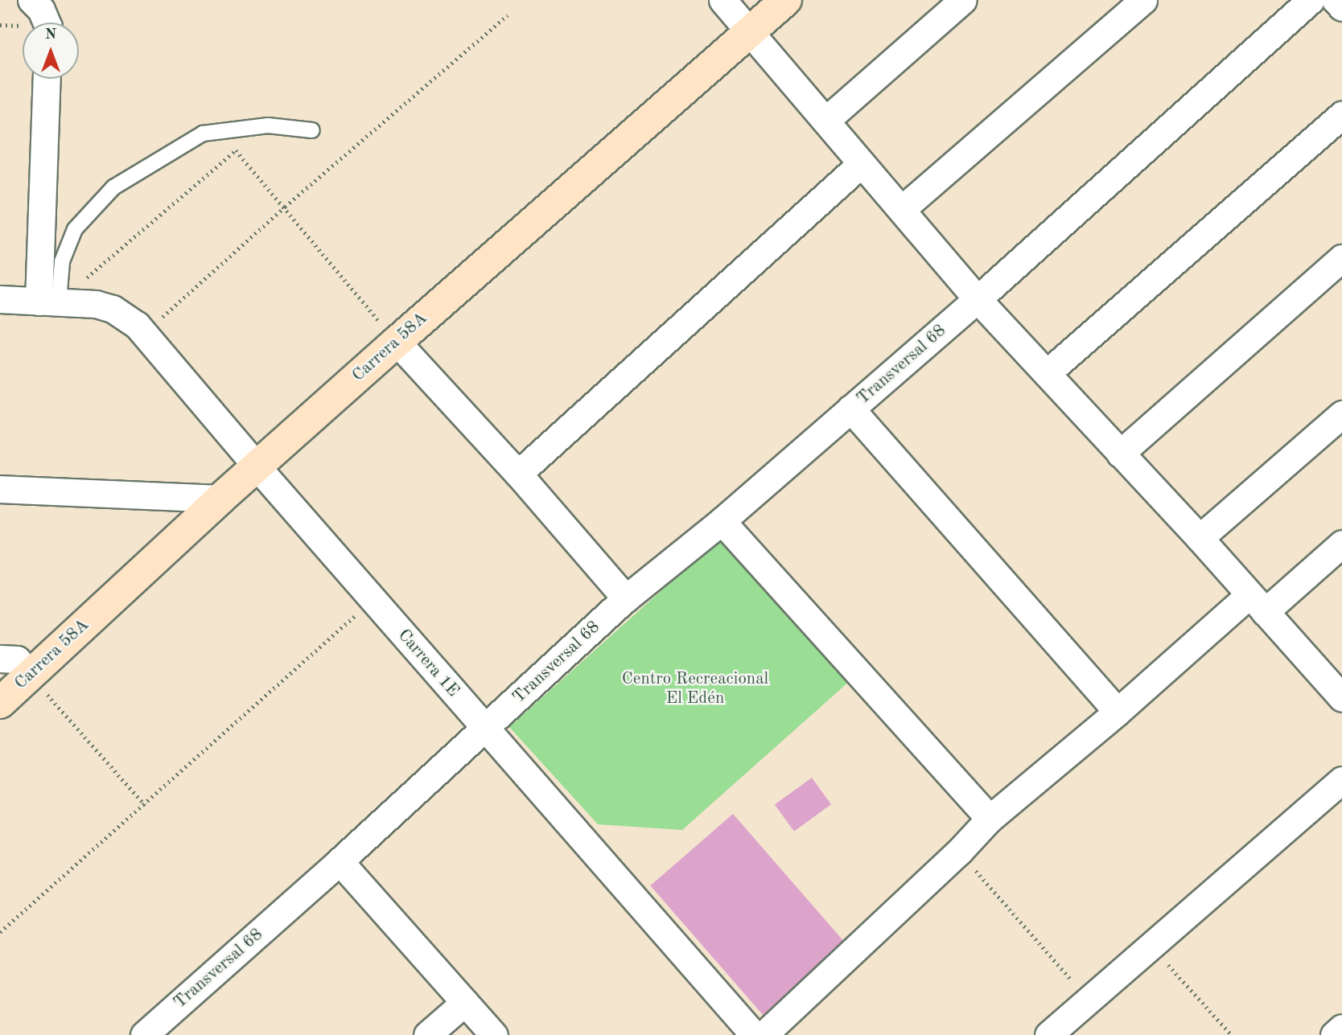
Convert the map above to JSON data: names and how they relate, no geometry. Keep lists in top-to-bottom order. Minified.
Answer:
{"streets":{"street":["Carrera 58A","Transversal 68","Carrera 1E"]},"crossings":[["Carrera 58A","Carrera 1E"],["Transversal 68","Carrera 1E"]],"parks":["Centro Recreacional El Edén"],"north":"top"}
